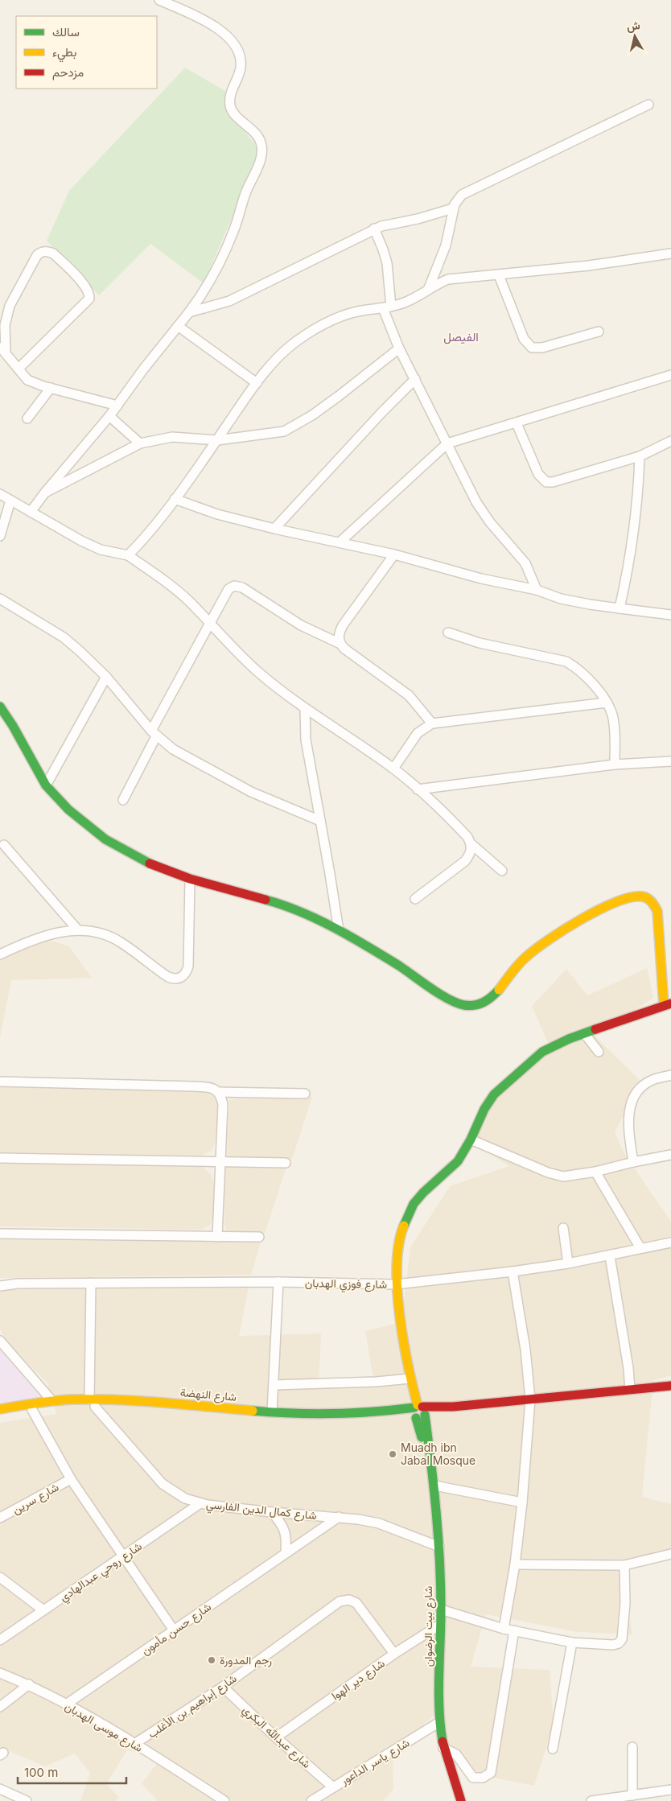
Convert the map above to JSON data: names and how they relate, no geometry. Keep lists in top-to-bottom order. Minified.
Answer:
{"streets":{"street":["شارع فوزي الهدبان","شارع النهضة","شارع سرين","شارع كمال الدين الفارسي","شارع روحي عبدالهادي","شارع بيت الرضوان","شارع حسن مأمون","شارع دير الهوا","شارع إبراهيم بن الأغلب","شارع موسى الهدبان","شارع عبدالله البكري","شارع ياسر الداعور"]},"crossings":[["شارع فوزي الهدبان","شارع بيت الرضوان"],["شارع النهضة","شارع كمال الدين الفارسي"],["شارع النهضة","شارع بيت الرضوان"],["شارع كمال الدين الفارسي","شارع روحي عبدالهادي"],["شارع كمال الدين الفارسي","شارع بيت الرضوان"],["شارع كمال الدين الفارسي","شارع حسن مأمون"],["شارع بيت الرضوان","شارع دير الهوا"],["شارع بيت الرضوان","شارع ياسر الداعور"],["شارع حسن مأمون","شارع موسى الهدبان"],["شارع دير الهوا","شارع إبراهيم بن الأغلب"],["شارع دير الهوا","شارع عبدالله البكري"],["شارع إبراهيم بن الأغلب","شارع موسى الهدبان"],["شارع إبراهيم بن الأغلب","شارع عبدالله البكري"],["شارع عبدالله البكري","شارع ياسر الداعور"]],"districts":["الفيصل"],"places":["Muadh ibn Jabal Mosque","رجم المدورة"],"legend":["سالك","بطيء","مزدحم"],"scale_bar":"100 m","north":"top"}
